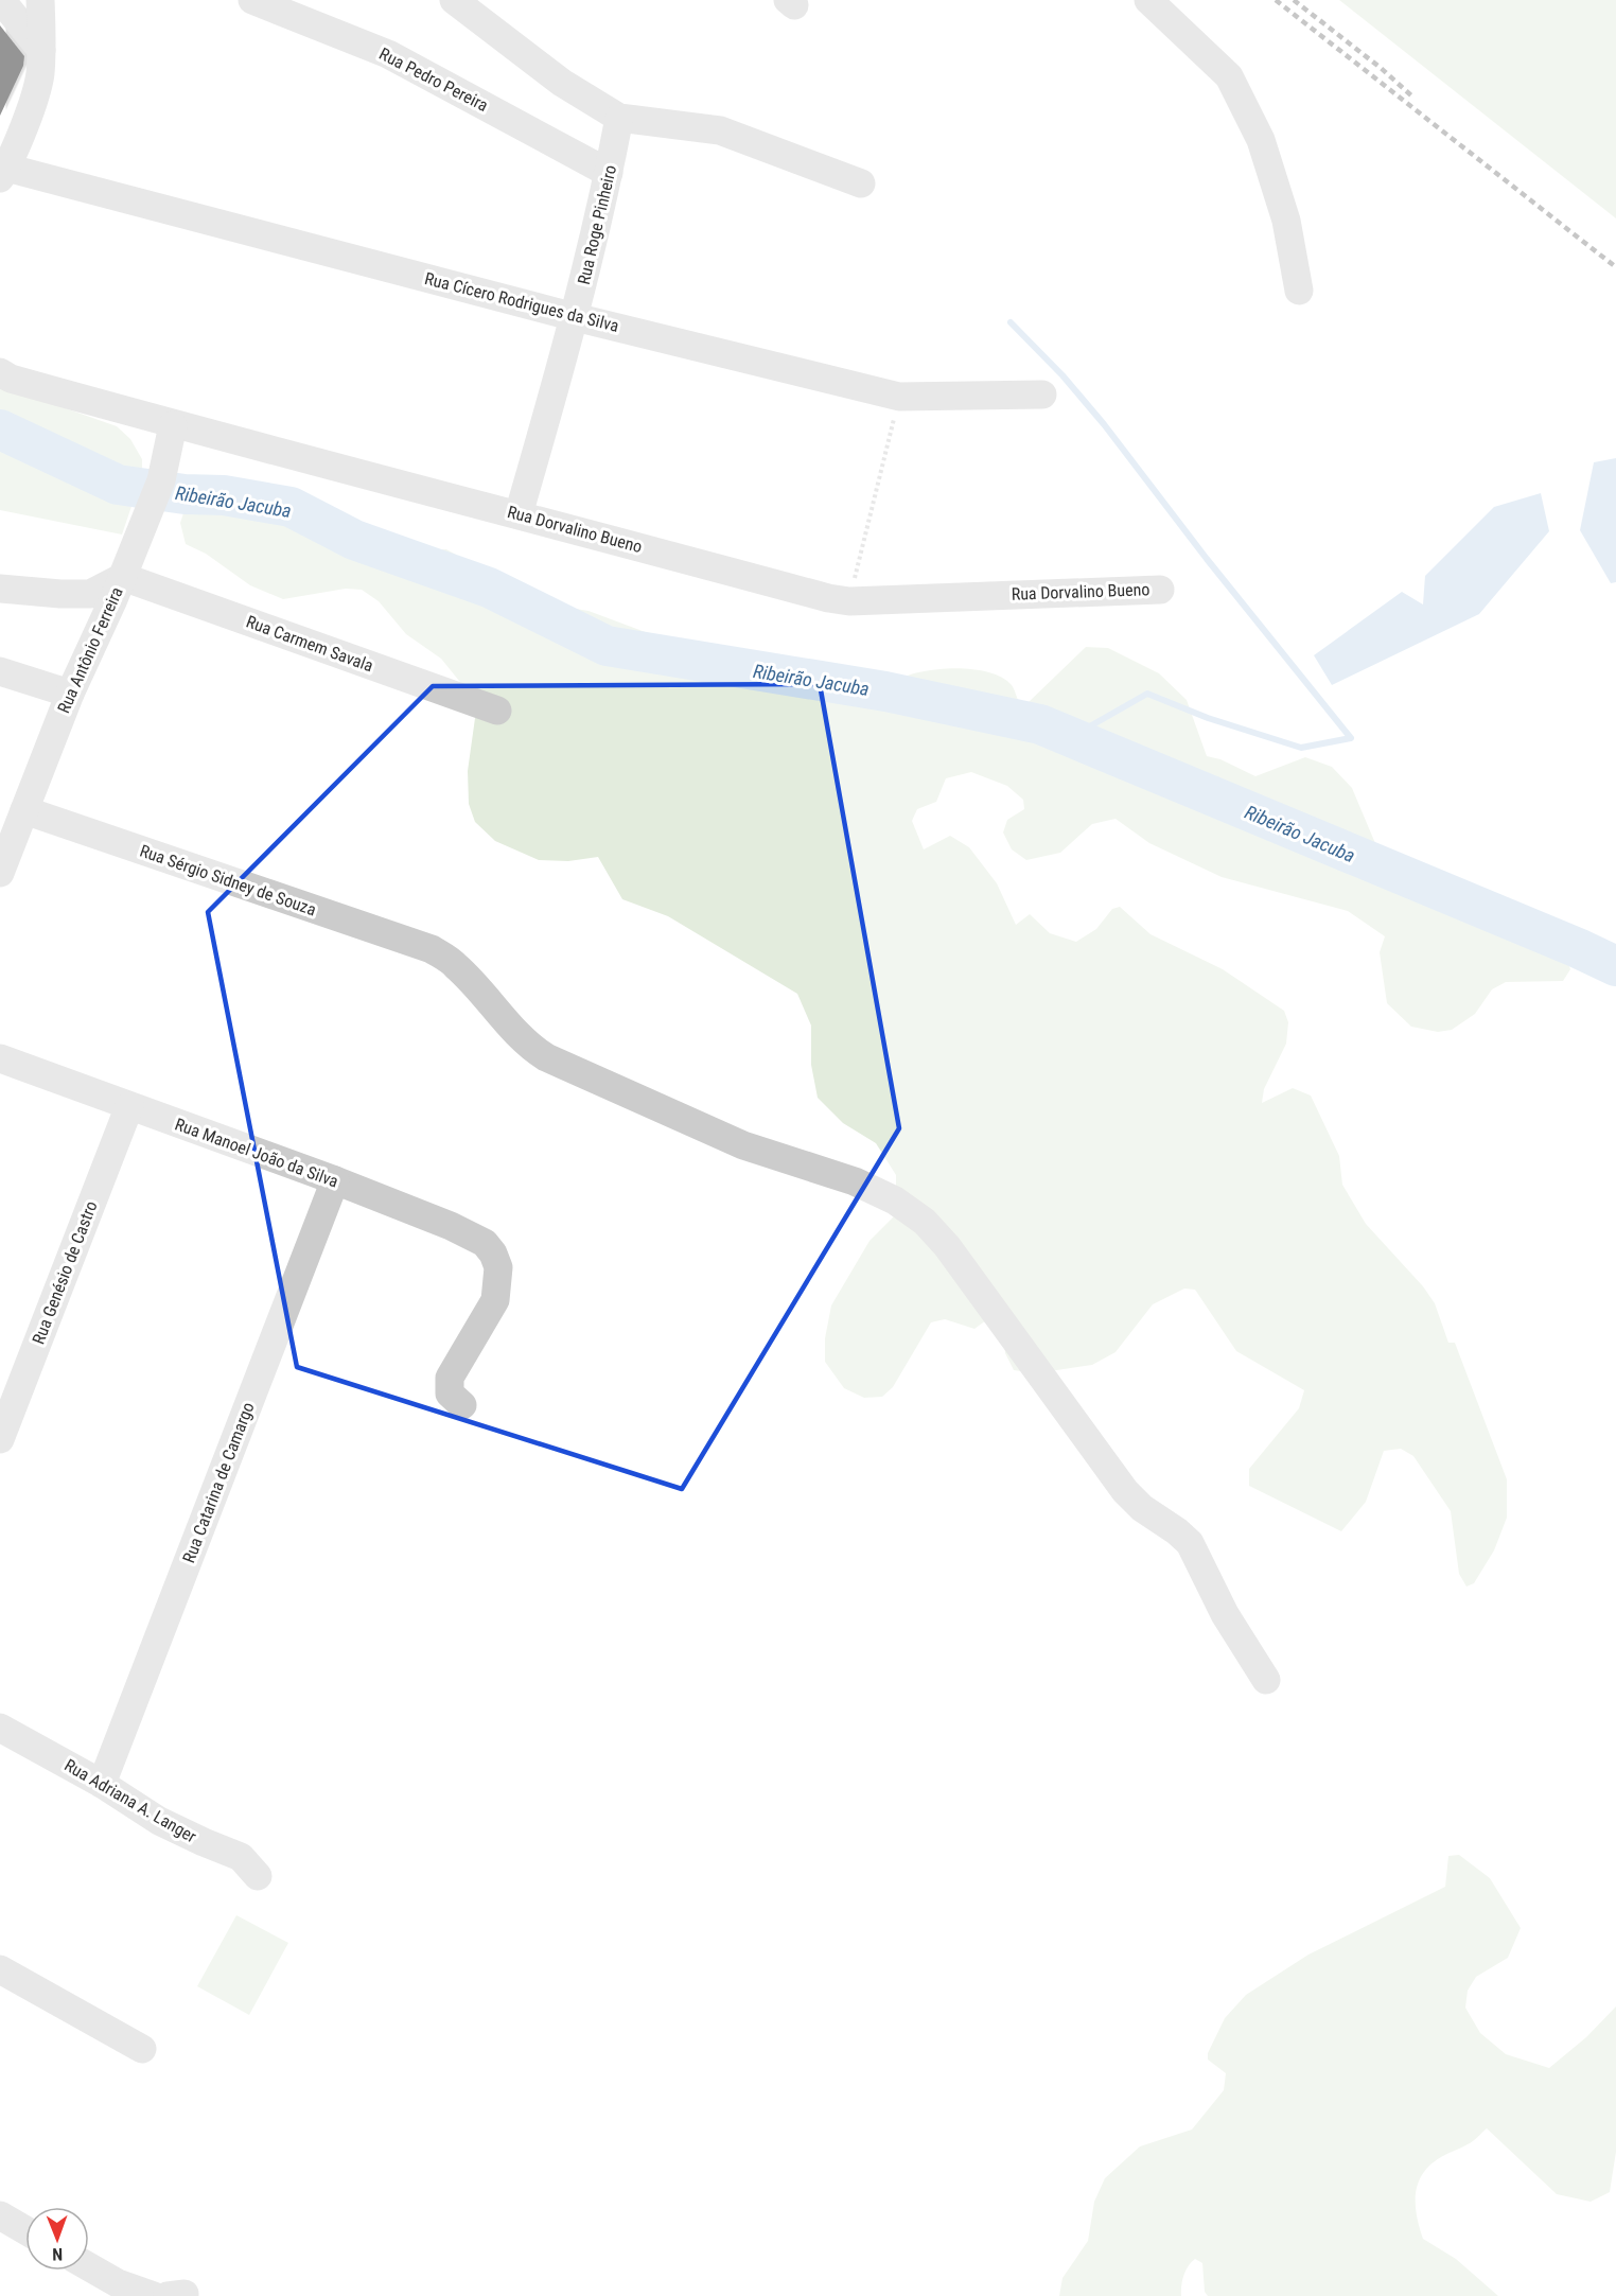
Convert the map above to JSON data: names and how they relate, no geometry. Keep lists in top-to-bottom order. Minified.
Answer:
{"streets":{"street":["Rua Pedro Pereira","Rua Roge Pinheiro","Rua Cícero Rodrigues da Silva","Rua Dorvalino Bueno","Rua Carmem Savala","Rua Antônio Ferreira","Rua Sérgio Sidney de Souza","Rua Manoel João da Silva","Rua Genésio de Castro","Rua Catarina de Camargo","Rua Adriana A. Langer"]},"crossings":[["Rua Pedro Pereira","Rua Roge Pinheiro"],["Rua Roge Pinheiro","Rua Cícero Rodrigues da Silva"],["Rua Roge Pinheiro","Rua Dorvalino Bueno"],["Rua Dorvalino Bueno","Rua Antônio Ferreira"],["Rua Carmem Savala","Rua Antônio Ferreira"],["Rua Antônio Ferreira","Rua Sérgio Sidney de Souza"],["Rua Manoel João da Silva","Rua Genésio de Castro"],["Rua Manoel João da Silva","Rua Catarina de Camargo"],["Rua Catarina de Camargo","Rua Adriana A. Langer"]],"water":["Ribeirão Jacuba"],"north":"bottom"}
